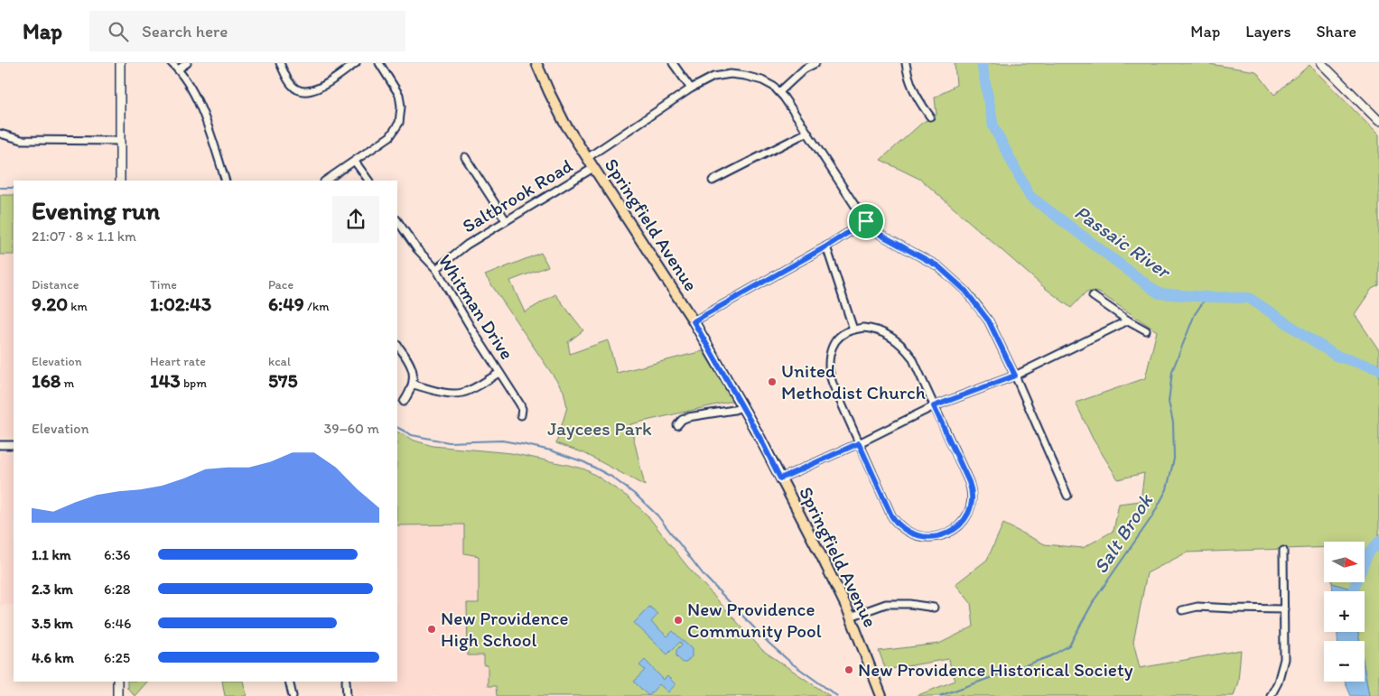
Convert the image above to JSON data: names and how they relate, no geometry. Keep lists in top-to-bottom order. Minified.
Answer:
{"streets":{"main road":["Springfield Avenue"],"street":["Saltbrook Road","Whitman Drive"]},"crossings":[["Saltbrook Road","Springfield Avenue"],["Saltbrook Road","Whitman Drive"]],"water":["Passaic River","Salt Brook"],"parks":["Jaycees Park"],"places":["United Methodist Church","New Providence Community Pool","New Providence High School","New Providence Historical Society"],"north":"right","page":{"header":"Map","search":"Search here","nav":["Map","Layers","Share"],"heading":["Evening run","21:07 · 8 × 1.1 km"],"stats":[["Distance","9.20 km"],["Time","1:02:43"],["Pace","6:49 /km"],["Elevation","168 m"],["Heart rate","143 bpm"],["kcal","575"]],"chart":["Elevation","39–60 m"],"list":[{"name":"1.1 km","note":"6:36"},{"name":"2.3 km","note":"6:28"},{"name":"3.5 km","note":"6:46"},{"name":"4.6 km","note":"6:25"}],"map_buttons":["+","−"]}}
